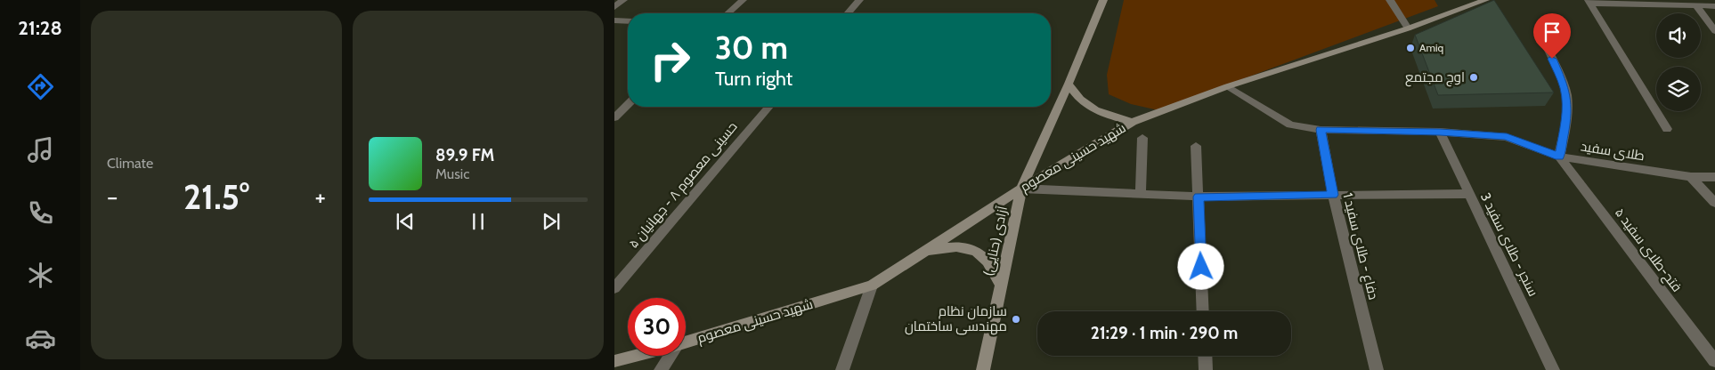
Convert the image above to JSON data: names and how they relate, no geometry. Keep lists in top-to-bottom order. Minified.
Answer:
{"streets":{"main road":["شهید حسینی معصوم","آزادی (حنایی)"],"street":["طلای سفید","حسینی معصوم ۸ - جهانیان ۵","سنجر - طلای سفید 3","دفاع - طلای سفید 1","فتح-طلای سفید ۵"]},"crossings":[["طلای سفید","شهید حسینی معصوم"],["طلای سفید","سنجر - طلای سفید 3"],["طلای سفید","دفاع - طلای سفید 1"],["طلای سفید","فتح-طلای سفید ۵"],["شهید حسینی معصوم","آزادی (حنایی)"]],"places":["Amiq","اوج مجتمع","سازمان نظام مهندسی ساختمان"],"page":{"tabs":"21:28","tile":"Climate","turn":["30 m","Turn right"],"song":["89.9 FM","Music"],"heat":["−","21.5°","+"],"limit":"30","trip":"21:29 · 1 min · 290 m"}}
